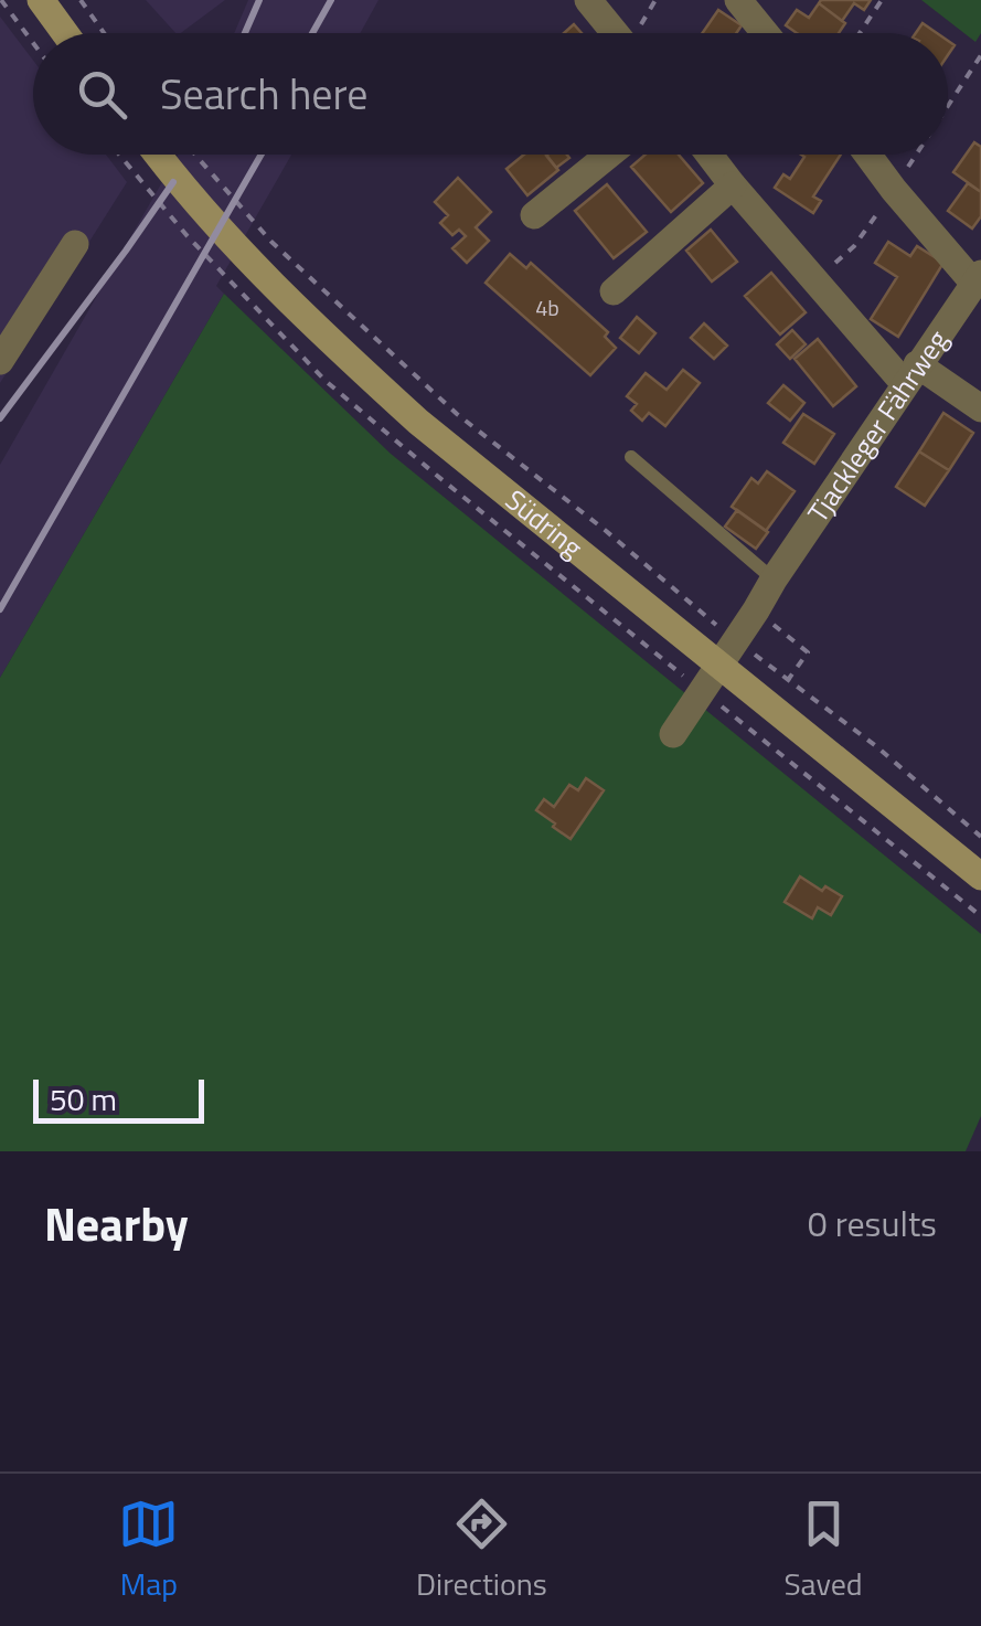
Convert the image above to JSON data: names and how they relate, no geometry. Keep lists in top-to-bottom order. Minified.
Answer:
{"streets":{"main road":["Südring"],"street":["Tjackleger Fährweg"]},"house_numbers":["4b"],"scale_bar":"50 m","page":{"search":"Search here","scale":"50 m","heading":["Nearby","0 results"],"nav":["Map","Directions","Saved"]}}
